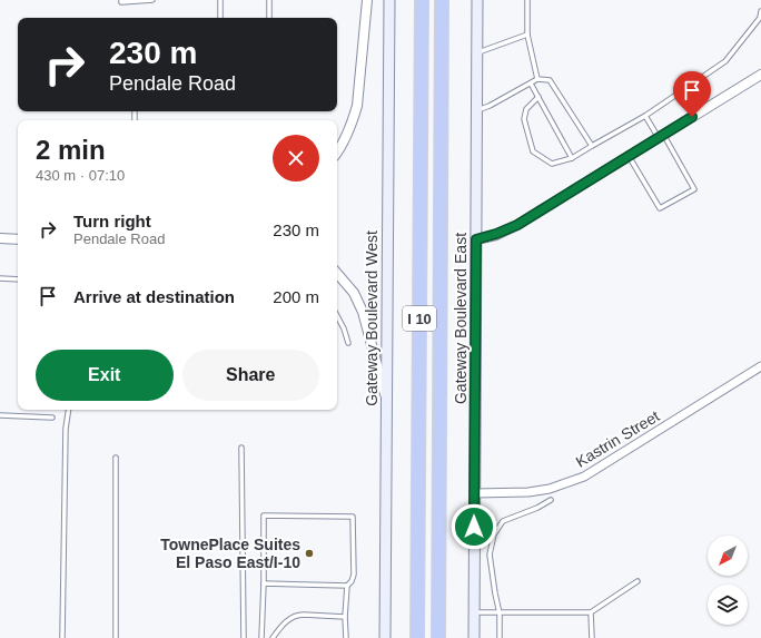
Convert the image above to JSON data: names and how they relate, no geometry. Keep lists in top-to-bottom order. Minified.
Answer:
{"streets":{"highway":["I 10"],"main road":["Gateway Boulevard West","Gateway Boulevard East"],"street":["Kastrin Street"]},"crossings":[["Gateway Boulevard East","Kastrin Street"]],"places":["TownePlace Suites El Paso East/I-10"],"north":"bottom left","page":{"turn":["230 m","Pendale Road"],"heading":["2 min","430 m · 07:10"],"list":[{"name":"Turn right","note":"Pendale Road","value":"230 m"},{"name":"Arrive at destination","value":"200 m"}],"buttons":["Exit","Share"]}}
